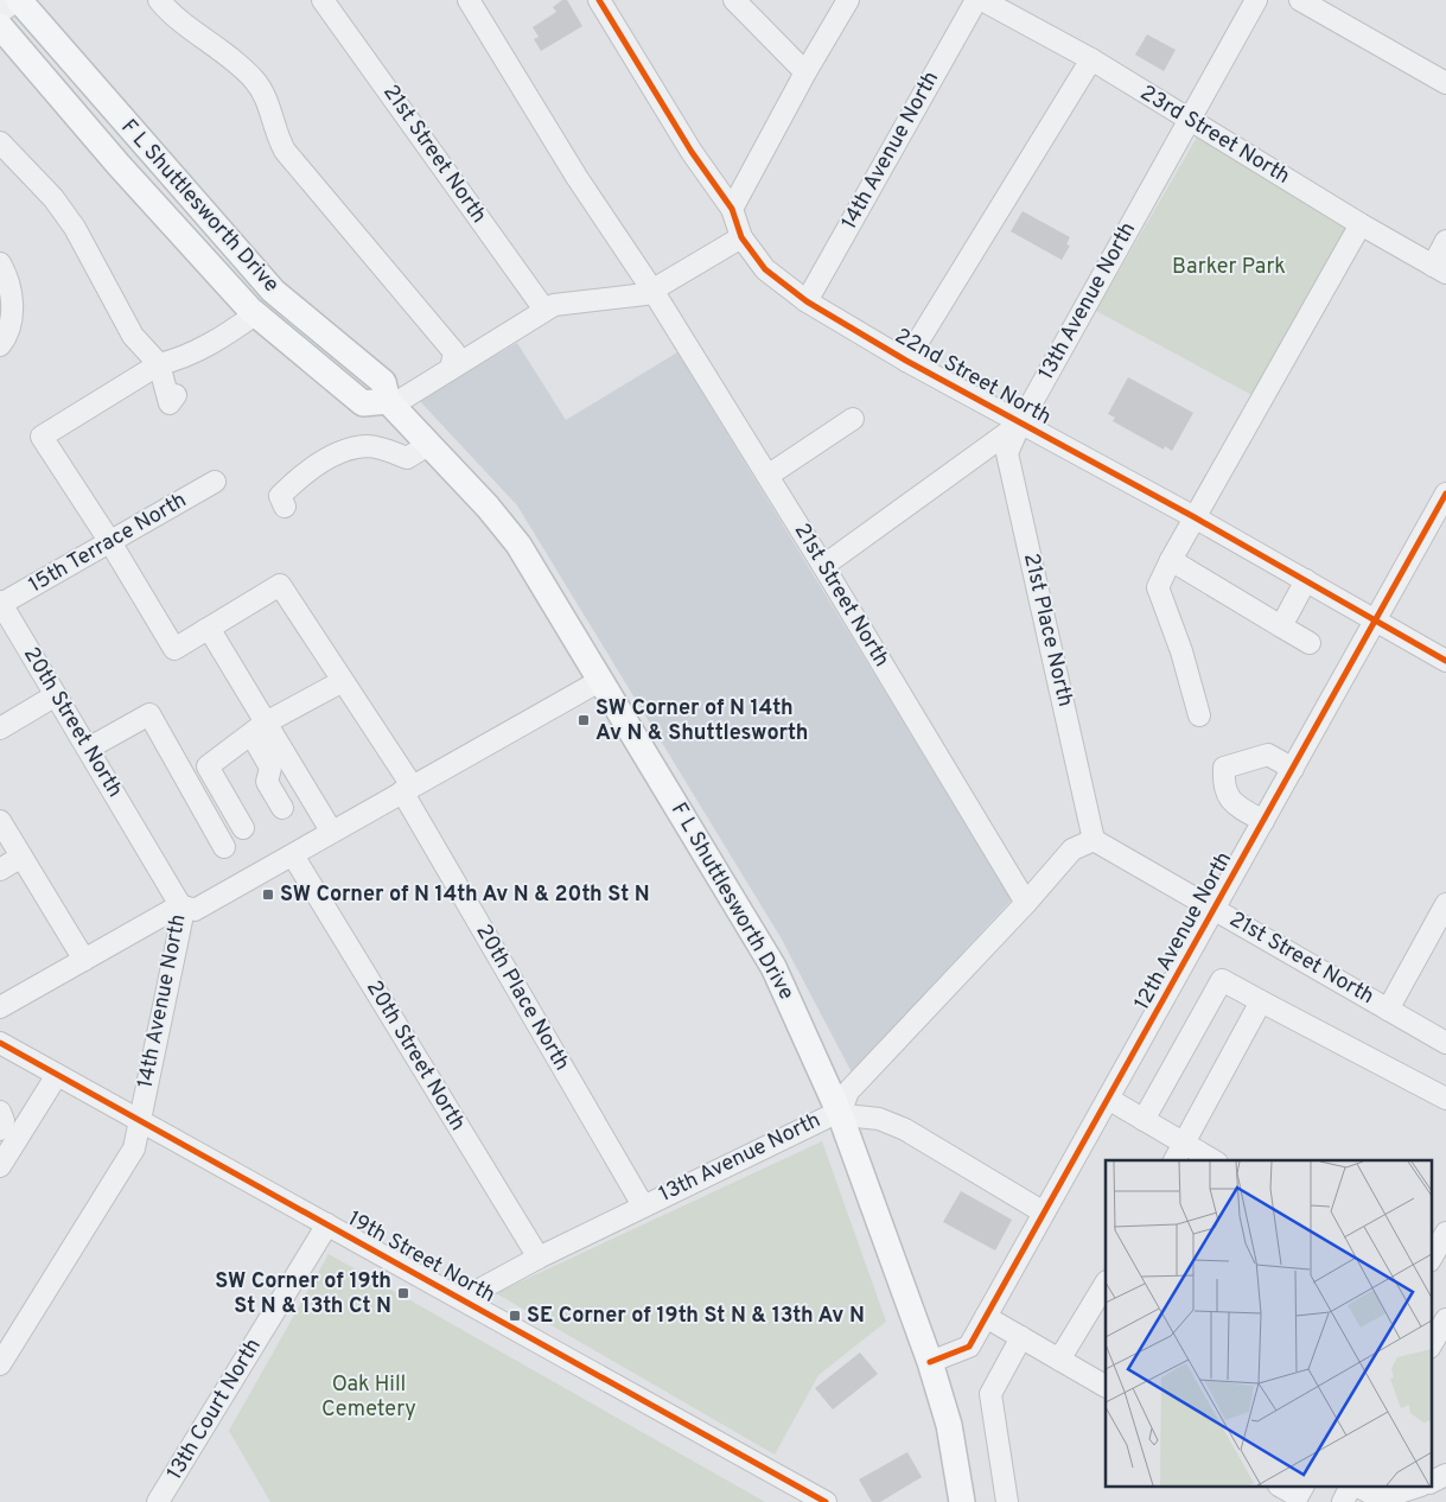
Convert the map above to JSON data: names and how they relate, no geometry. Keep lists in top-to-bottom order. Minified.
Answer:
{"streets":{"main road":["F L Shuttlesworth Drive"],"street":["23rd Street North","14th Avenue North","21st Street North","13th Avenue North","22nd Street North","15th Terrace North","21st Place North","20th Street North","12th Avenue North","20th Place North","19th Street North","13th Court North"]},"crossings":[["23rd Street North","13th Avenue North"],["14th Avenue North","F L Shuttlesworth Drive"],["14th Avenue North","22nd Street North"],["14th Avenue North","20th Street North"],["14th Avenue North","20th Place North"],["14th Avenue North","19th Street North"],["21st Street North","13th Avenue North"],["21st Street North","21st Place North"],["21st Street North","12th Avenue North"],["F L Shuttlesworth Drive","13th Avenue North"],["F L Shuttlesworth Drive","12th Avenue North"],["13th Avenue North","22nd Street North"],["13th Avenue North","21st Place North"],["13th Avenue North","20th Street North"],["13th Avenue North","20th Place North"],["13th Avenue North","19th Street North"],["22nd Street North","21st Place North"],["22nd Street North","12th Avenue North"],["15th Terrace North","20th Street North"],["19th Street North","13th Court North"]],"parks":["Barker Park","Oak Hill Cemetery"],"places":{"transit":["SW Corner of N 14th Av N & Shuttlesworth","SW Corner of N 14th Av N & 20th St N","SW Corner of 19th St N & 13th Ct N","SE Corner of 19th St N & 13th Av N"]}}
